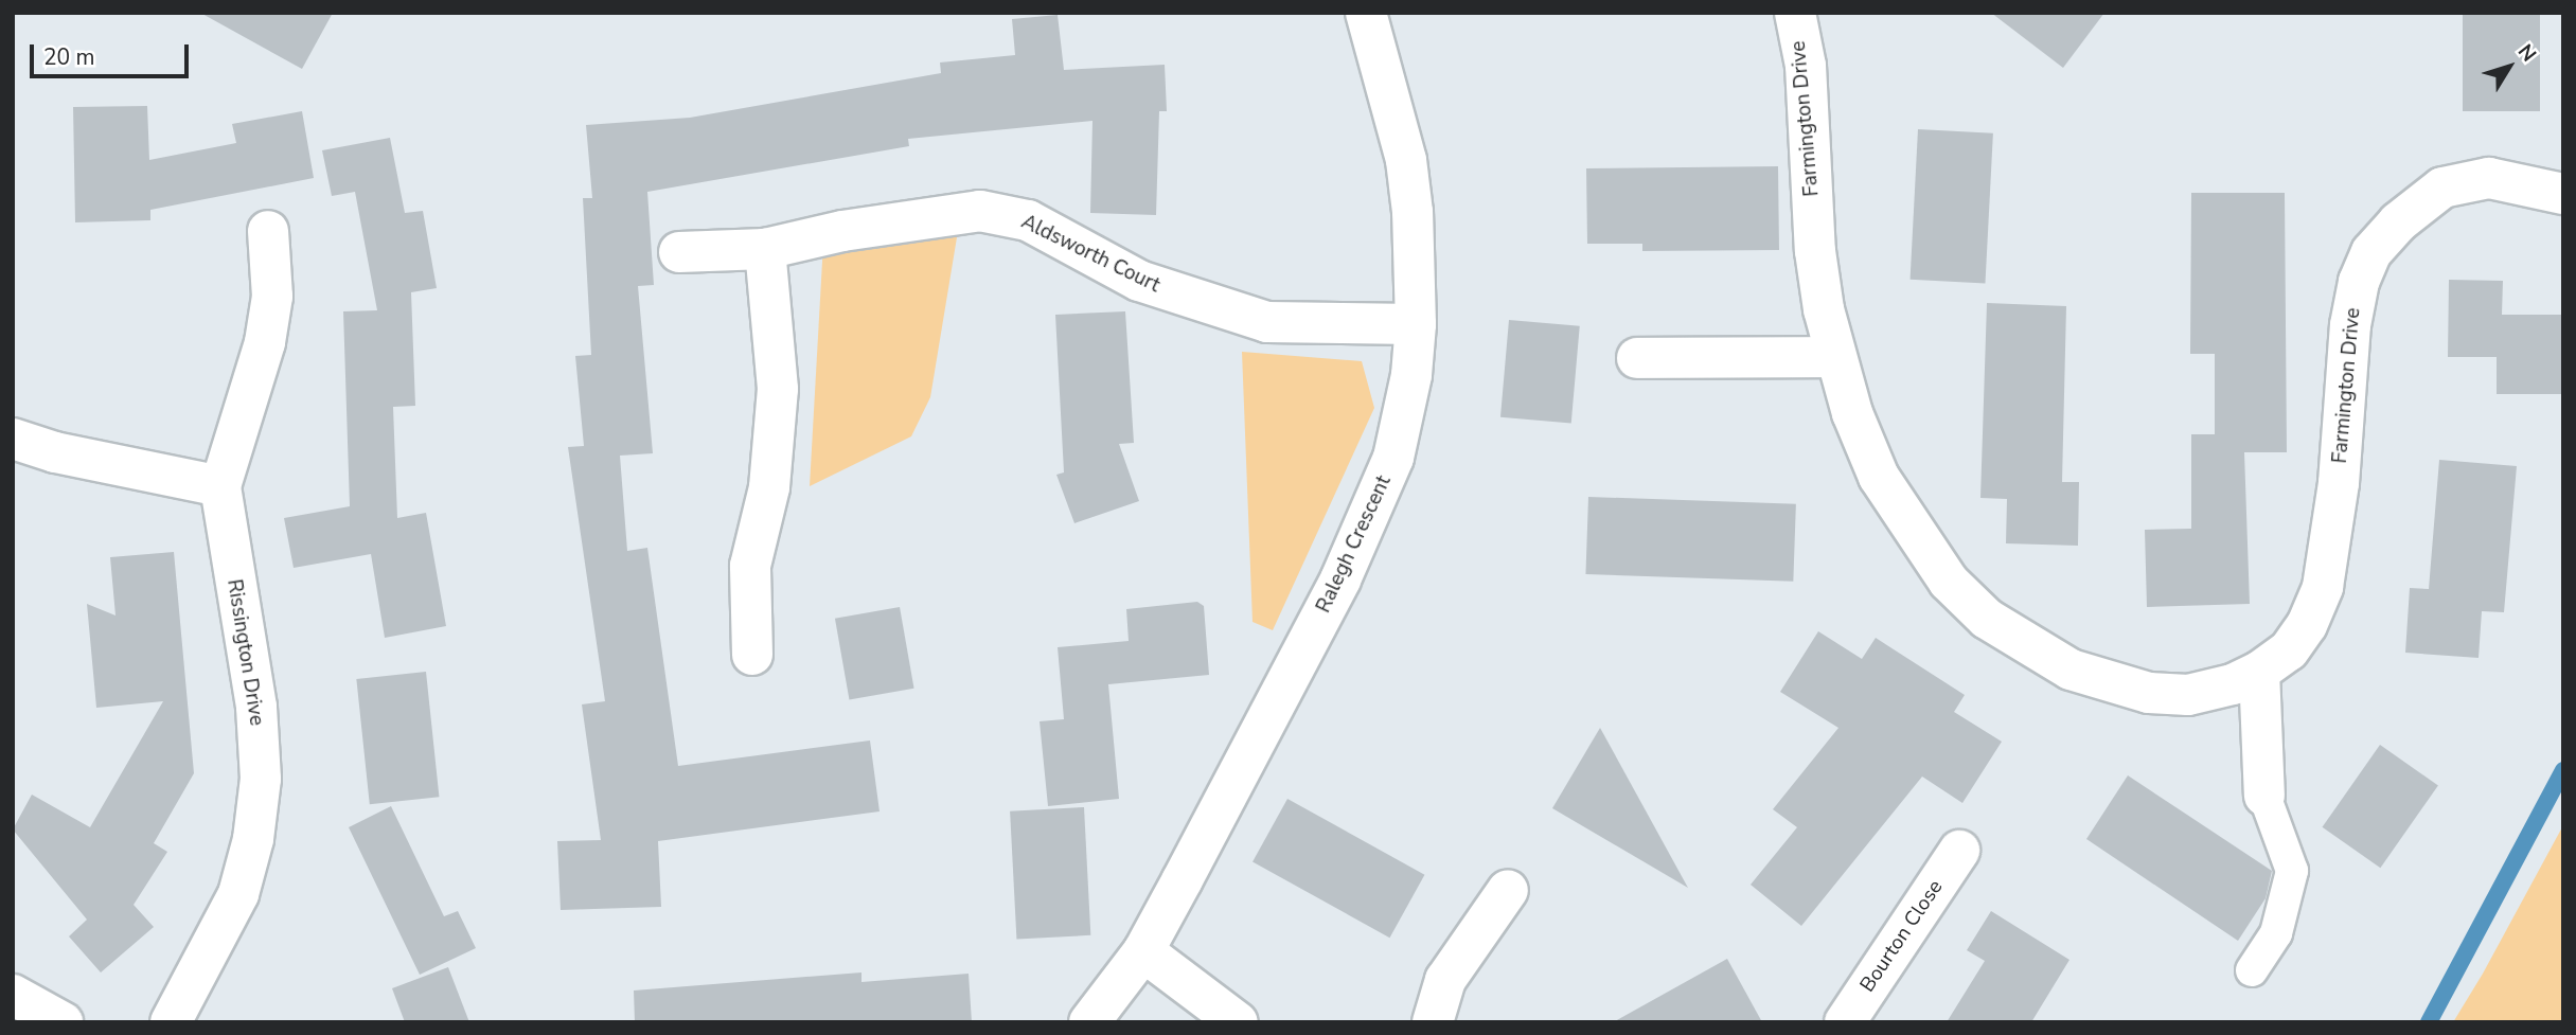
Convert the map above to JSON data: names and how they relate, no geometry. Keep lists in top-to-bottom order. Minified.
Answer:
{"streets":{"street":["Farmington Drive","Aldsworth Court","Ralegh Crescent","Rissington Drive","Bourton Close"]},"crossings":[["Aldsworth Court","Ralegh Crescent"]],"scale_bar":"20 m","north":"top right"}
